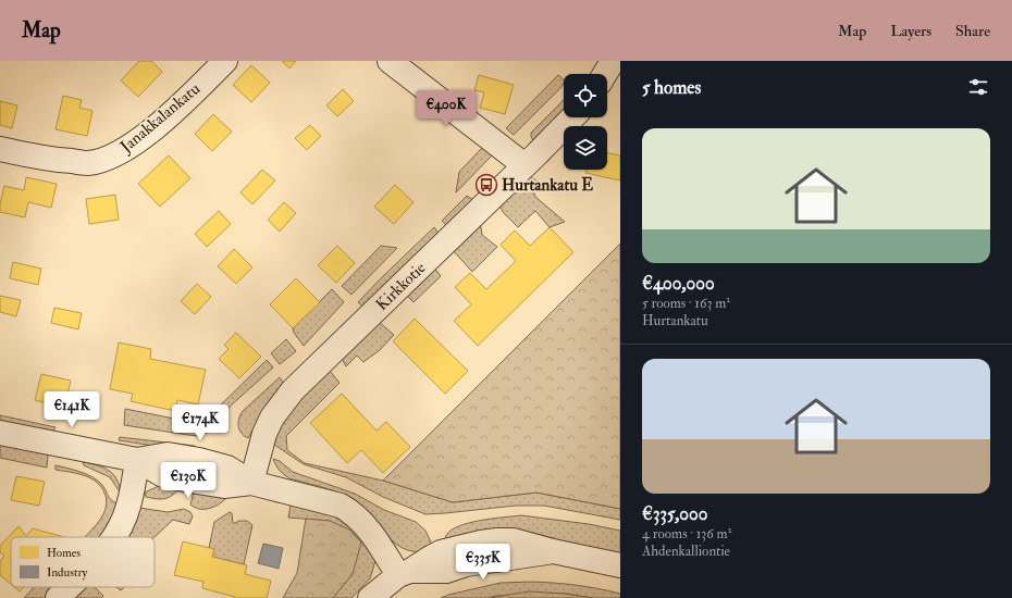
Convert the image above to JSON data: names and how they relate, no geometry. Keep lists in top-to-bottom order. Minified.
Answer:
{"streets":{"street":["Janakkalankatu","Kirkkotie"]},"places":{"bus stop":["Hurtankatu E"]},"legend":["Homes","Industry"],"page":{"header":"Map","nav":["Map","Layers","Share"],"heading":"5 homes","price":["€400K","€141K","€174K","€130K","€335K"],"list":[{"name":"€400,000","note":"5 rooms · 163 m² · Hurtankatu"},{"name":"€335,000","note":"4 rooms · 136 m² · Ahdenkalliontie"}]}}
